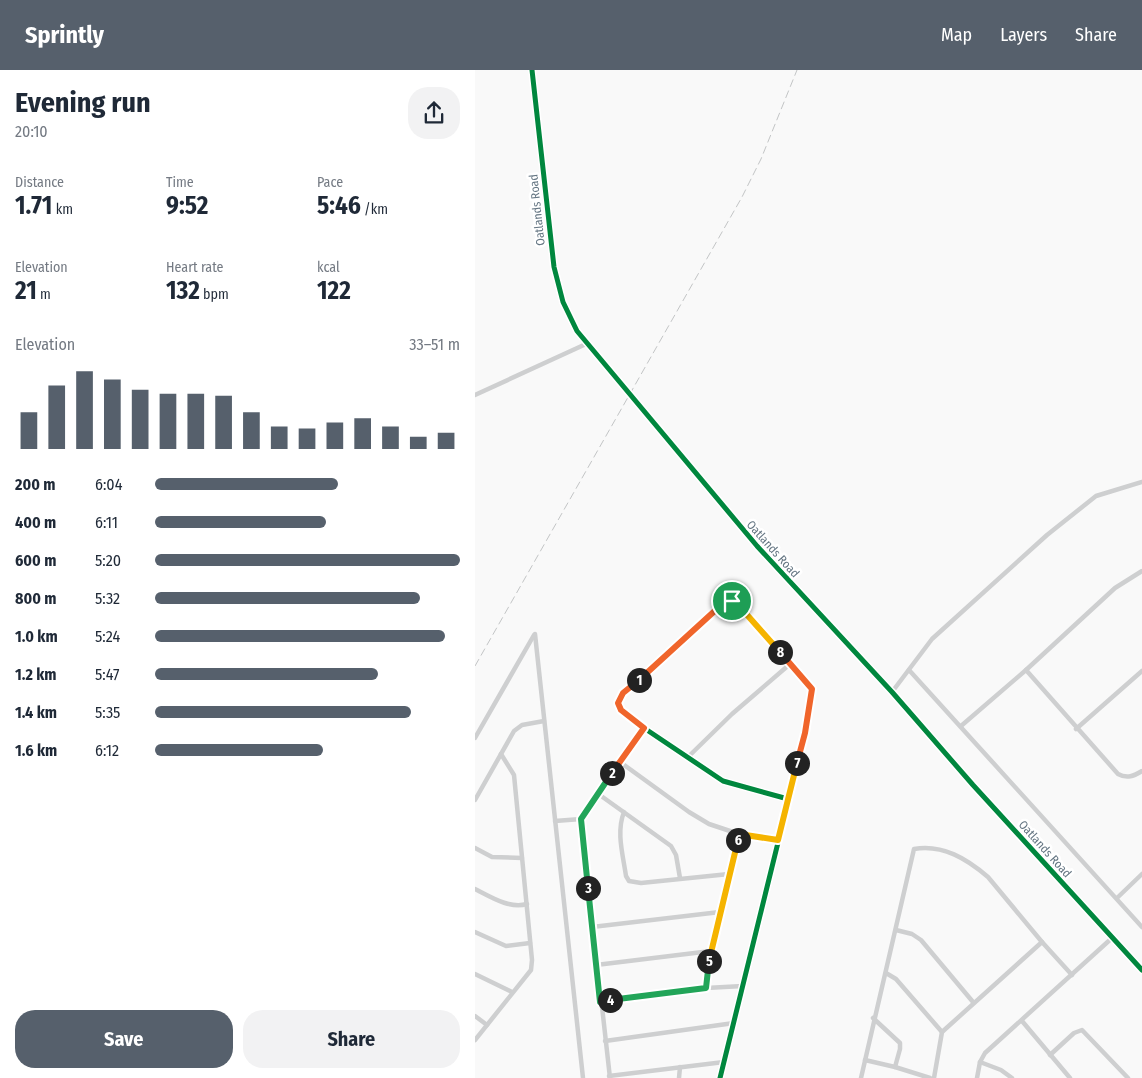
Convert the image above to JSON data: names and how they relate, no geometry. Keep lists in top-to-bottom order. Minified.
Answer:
{"streets":{"street":["Oatlands Road"]},"page":{"header":"Sprintly","nav":["Map","Layers","Share"],"heading":["Evening run","20:10"],"stats":[["Distance","1.71 km"],["Time","9:52"],["Pace","5:46 /km"],["Elevation","21 m"],["Heart rate","132 bpm"],["kcal","122"]],"chart":["Elevation","33–51 m"],"list":[{"name":"200 m","note":"6:04"},{"name":"400 m","note":"6:11"},{"name":"600 m","note":"5:20"},{"name":"800 m","note":"5:32"},{"name":"1.0 km","note":"5:24"},{"name":"1.2 km","note":"5:47"},{"name":"1.4 km","note":"5:35"},{"name":"1.6 km","note":"6:12"}],"pins":["8","1","7","2","6","3","5","4"],"buttons":["Save","Share"]}}
